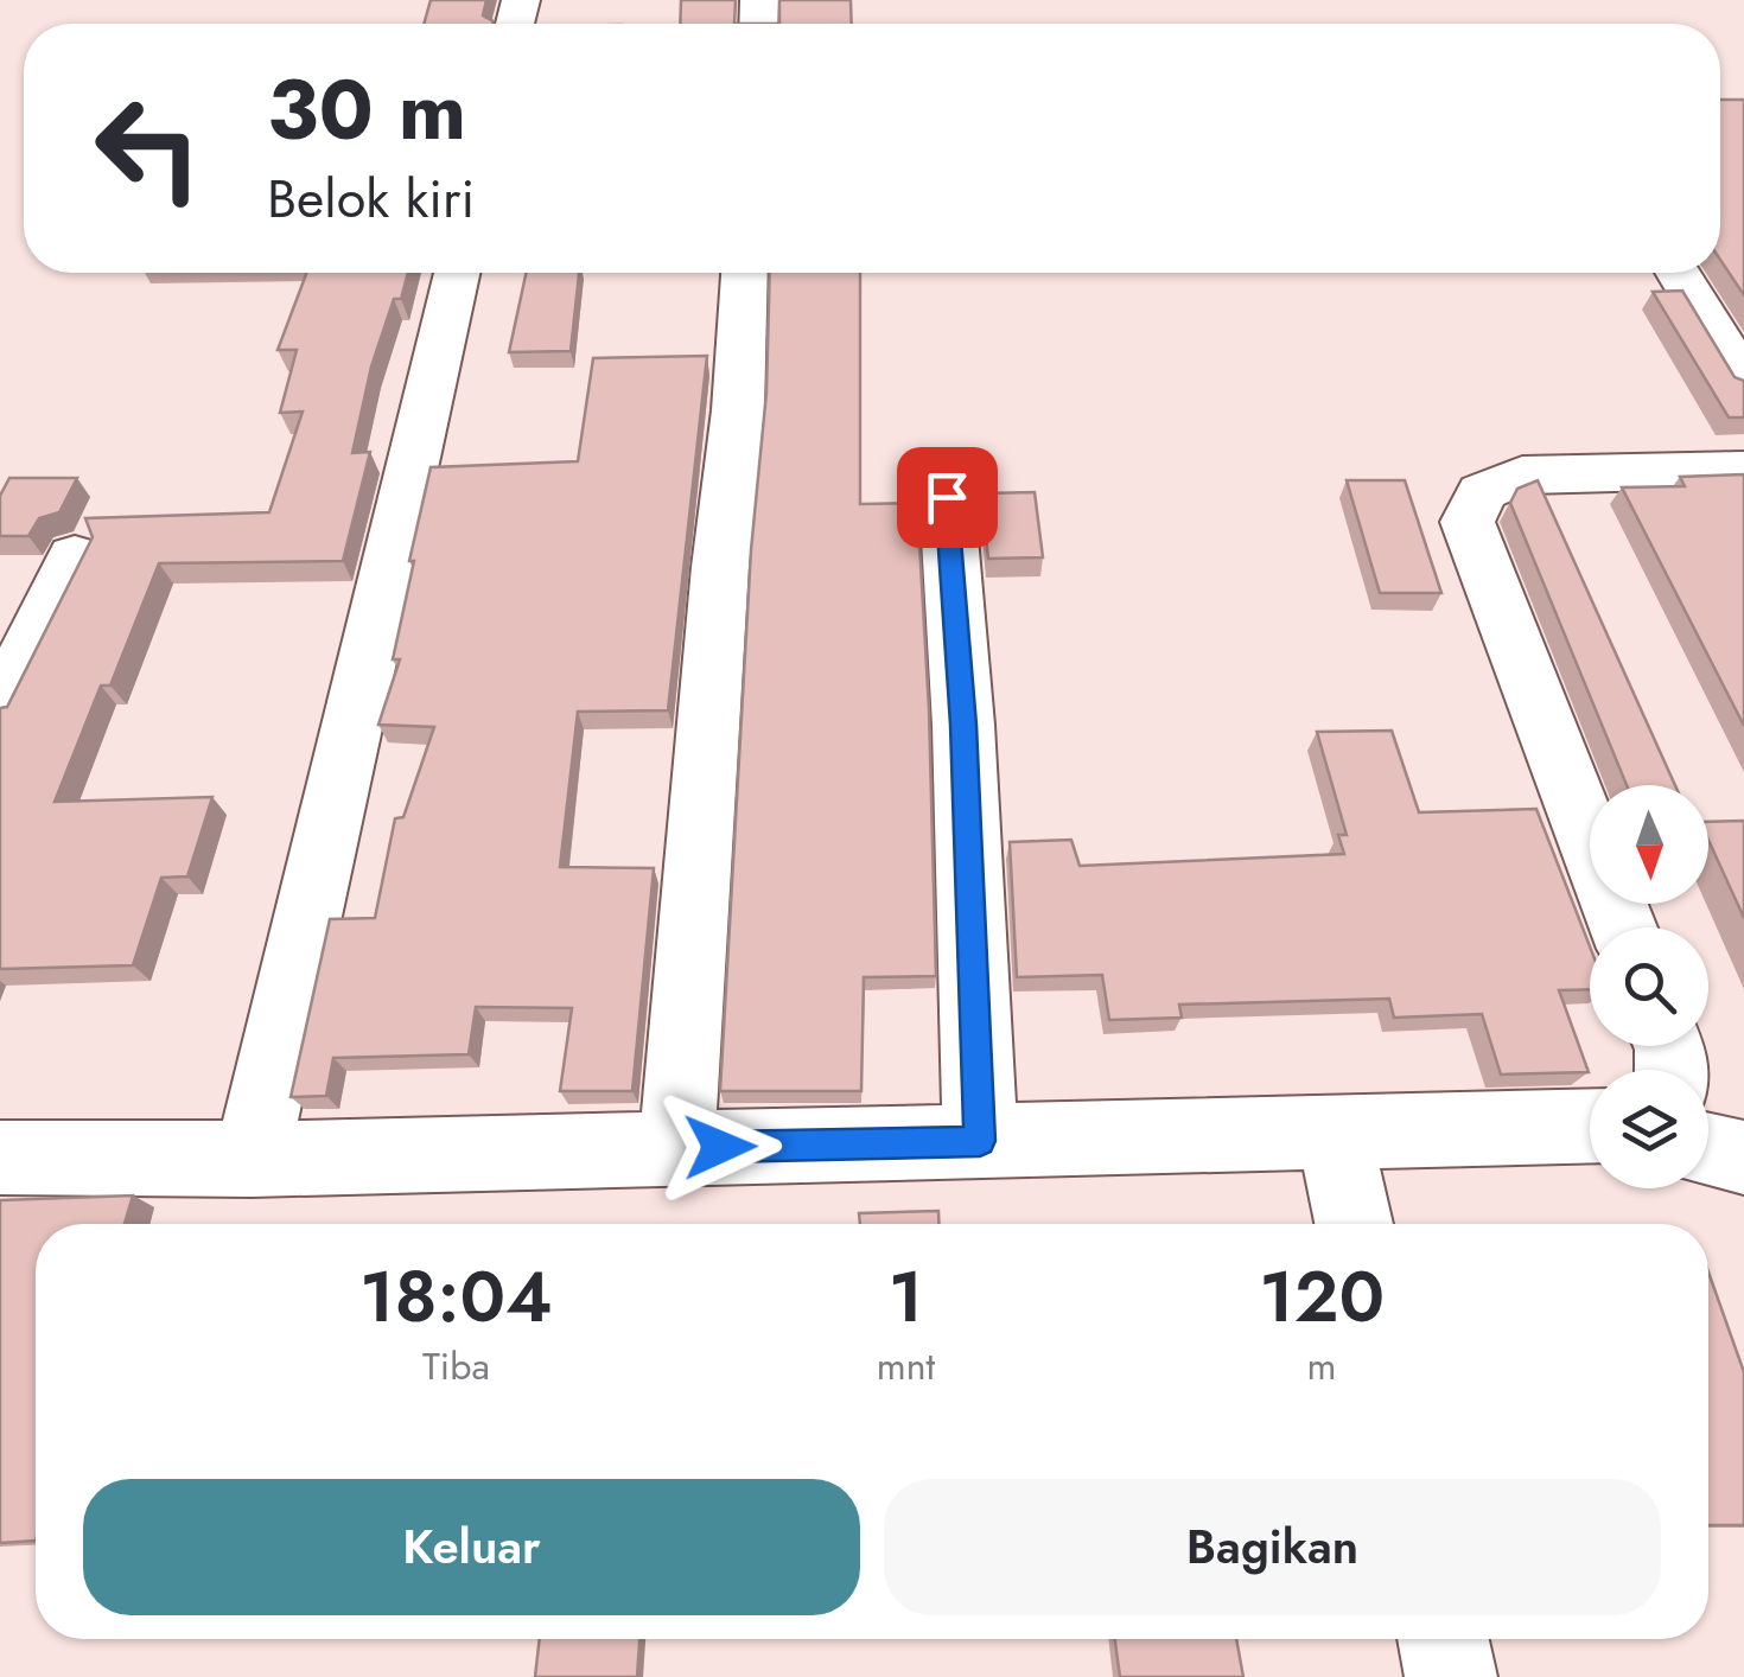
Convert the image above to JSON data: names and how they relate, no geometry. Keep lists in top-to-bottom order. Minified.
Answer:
{"north":"bottom","page":{"turn":["30 m","Belok kiri"],"eta":["18:04","Tiba","1","mnt","120","m"],"buttons":["Keluar","Bagikan"]}}
